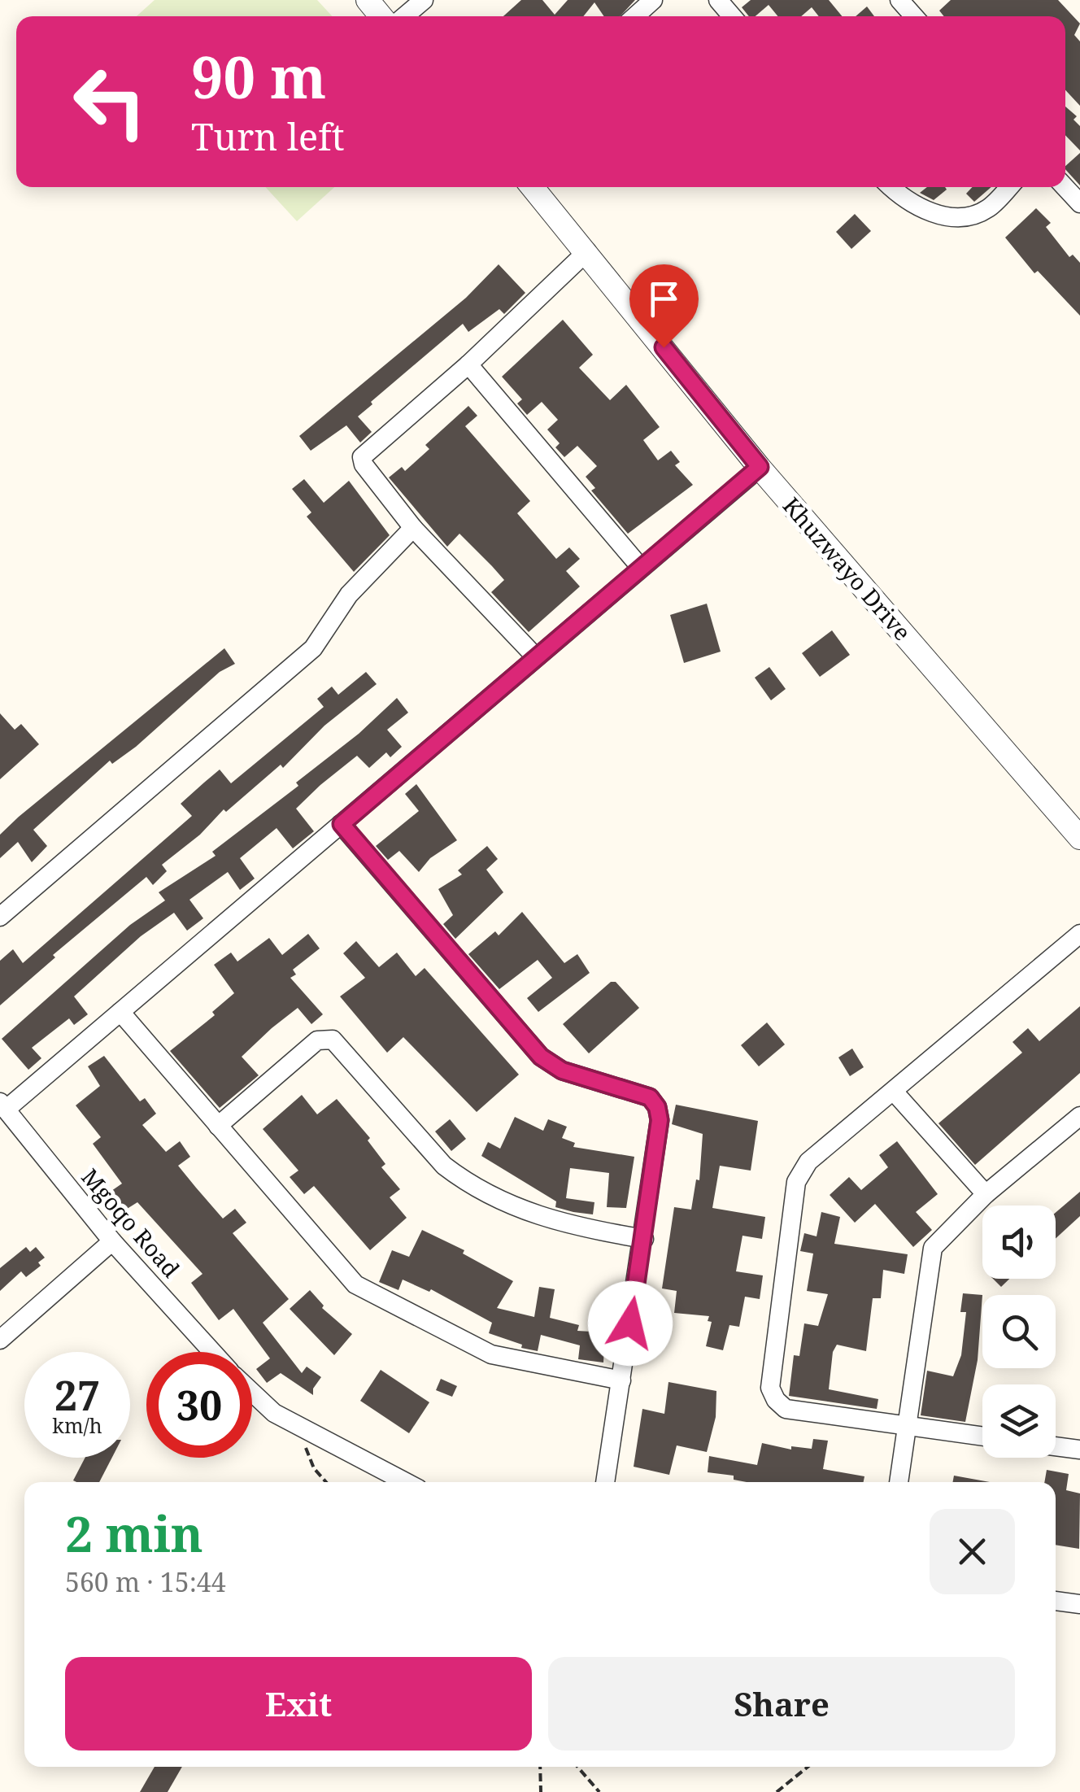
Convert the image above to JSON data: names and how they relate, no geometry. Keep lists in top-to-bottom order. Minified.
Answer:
{"streets":{"street":["Khuzwayo Drive","Mgoqo Road"]},"page":{"turn":["90 m","Turn left"],"speed":"27 km/h","limit":"30","heading":["2 min","560 m · 15:44"],"buttons":["Exit","Share"]}}
